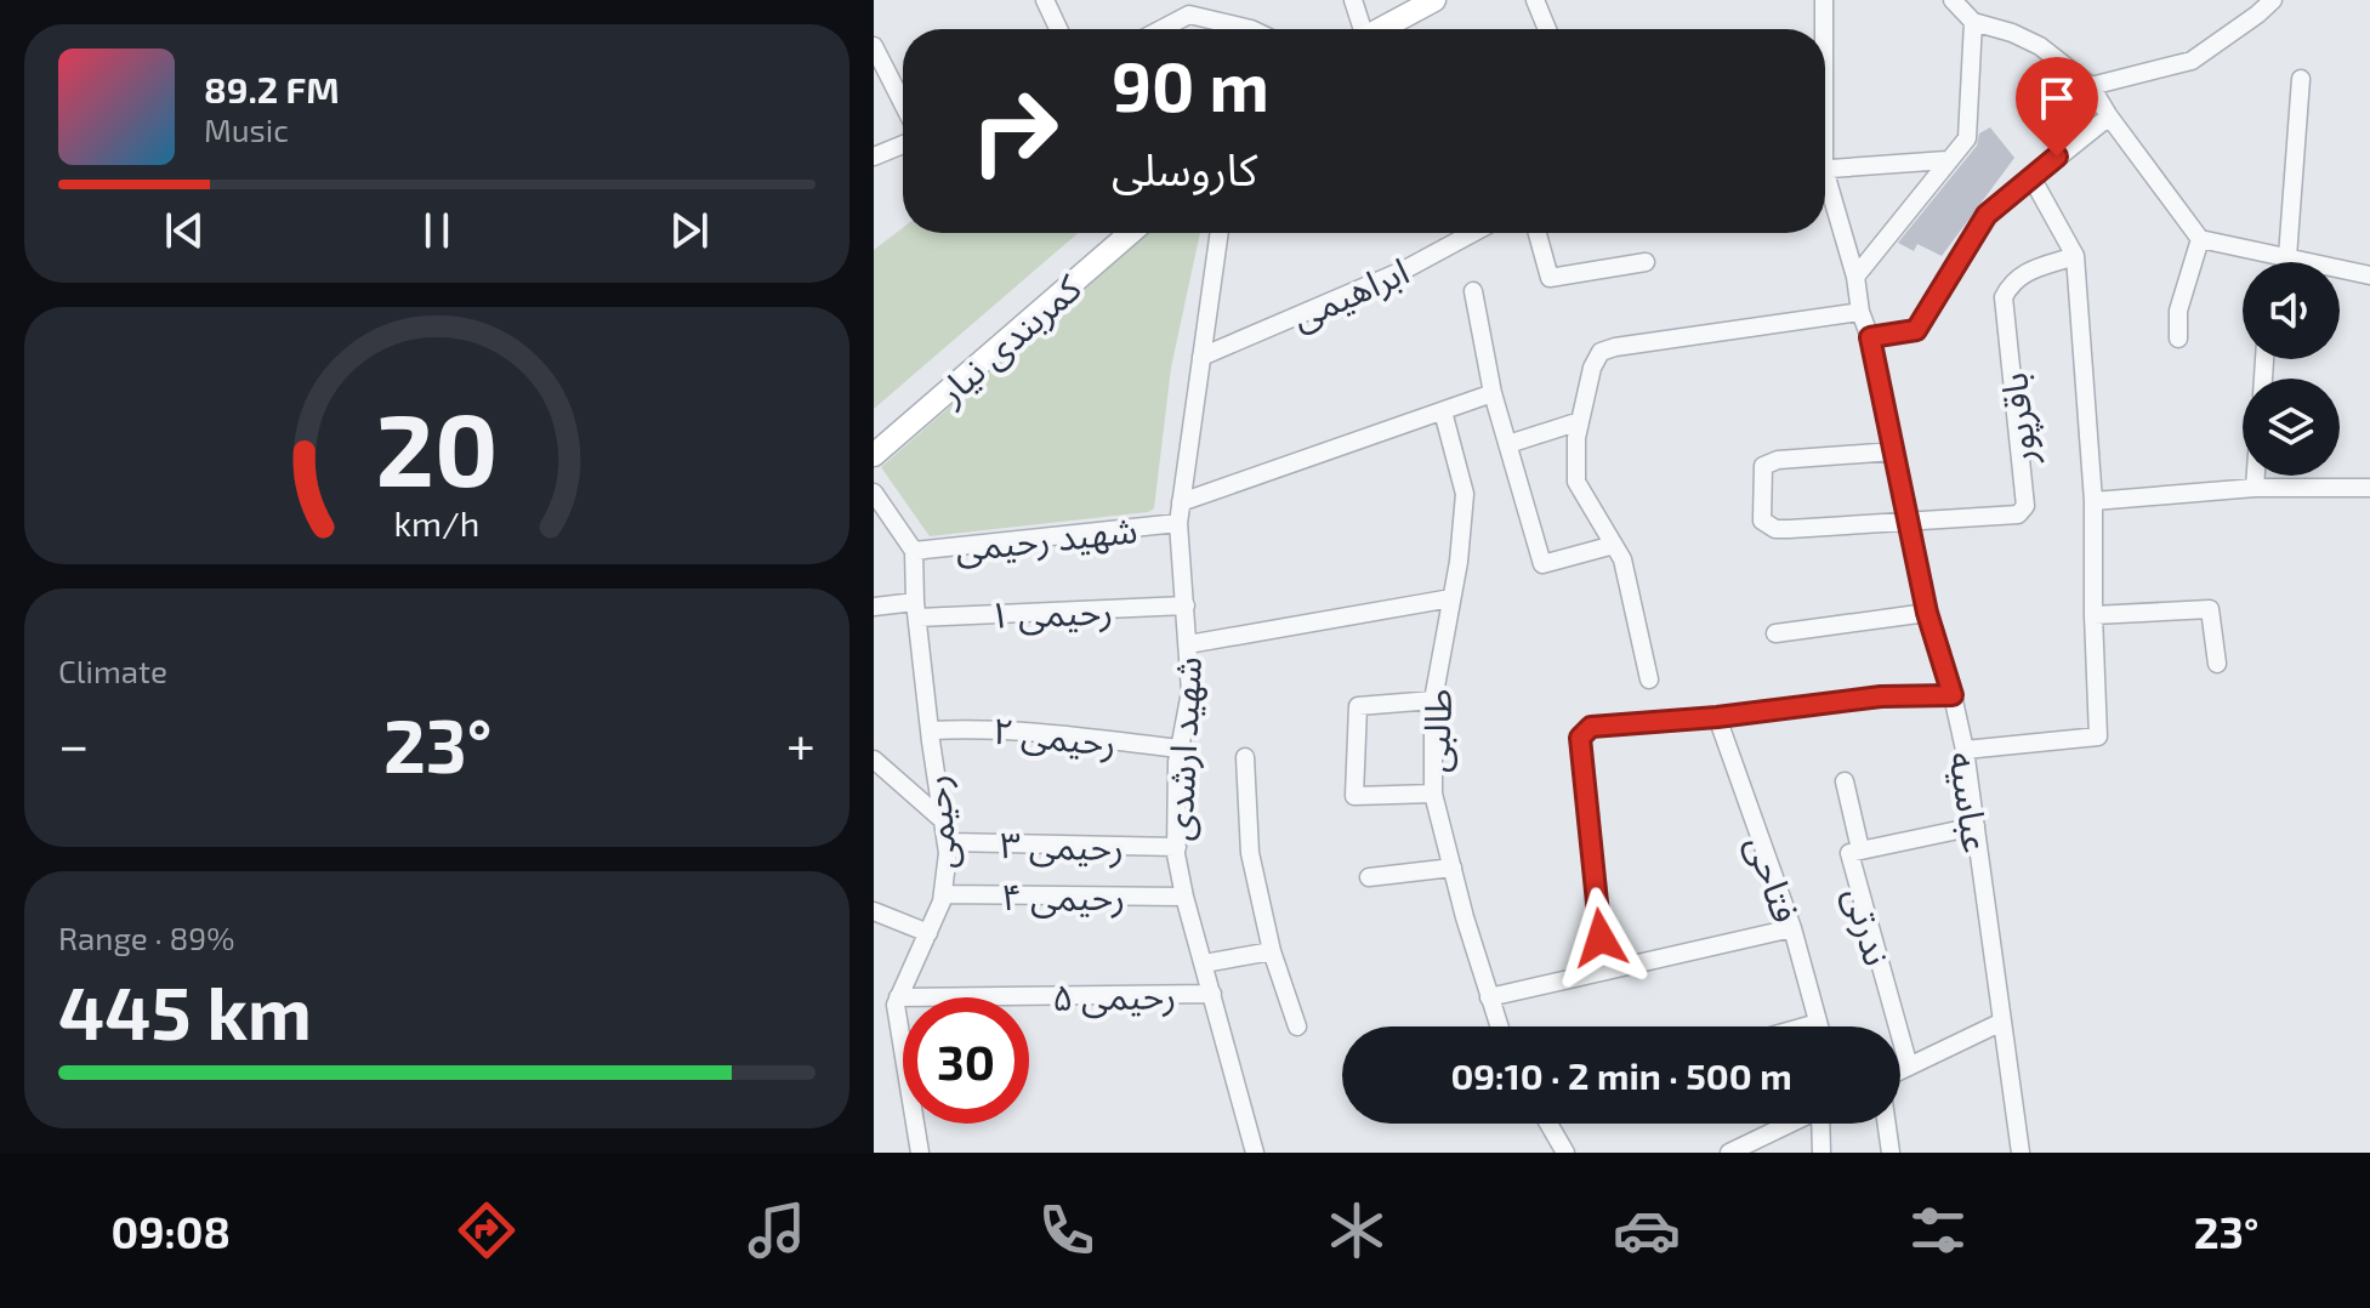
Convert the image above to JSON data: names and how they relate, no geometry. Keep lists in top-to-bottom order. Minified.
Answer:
{"streets":{"main road":["کمربندی نیار"],"street":["ابراهیمی","باقرپور","شهید رحیمی","رحیمی ۱","طالبی","رحیمی ۲","شهید ارشدی","عباسیه","رحیمی","رحیمی ۳","فتاحی","رحیمی ۴","ندرتی","رحیمی ۵"]},"crossings":[["ابراهیمی","شهید ارشدی"],["باقرپور","عباسیه"],["شهید رحیمی","شهید ارشدی"],["شهید رحیمی","رحیمی"],["رحیمی ۱","شهید ارشدی"],["رحیمی ۱","رحیمی"],["رحیمی ۲","شهید ارشدی"],["رحیمی ۲","رحیمی"],["شهید ارشدی","رحیمی ۳"],["شهید ارشدی","رحیمی ۴"],["شهید ارشدی","رحیمی ۵"],["عباسیه","ندرتی"],["رحیمی","رحیمی ۳"],["رحیمی","رحیمی ۴"],["رحیمی","رحیمی ۵"]],"page":{"turn":["90 m","کاروسلی"],"song":["89.2 FM","Music"],"tile":["Climate",["Range · 89%","445 km"]],"heat":["−","23°","+"],"limit":"30","trip":"09:10 · 2 min · 500 m","tabs":["09:08","23°"],"gauge":["20","km/h"]}}
